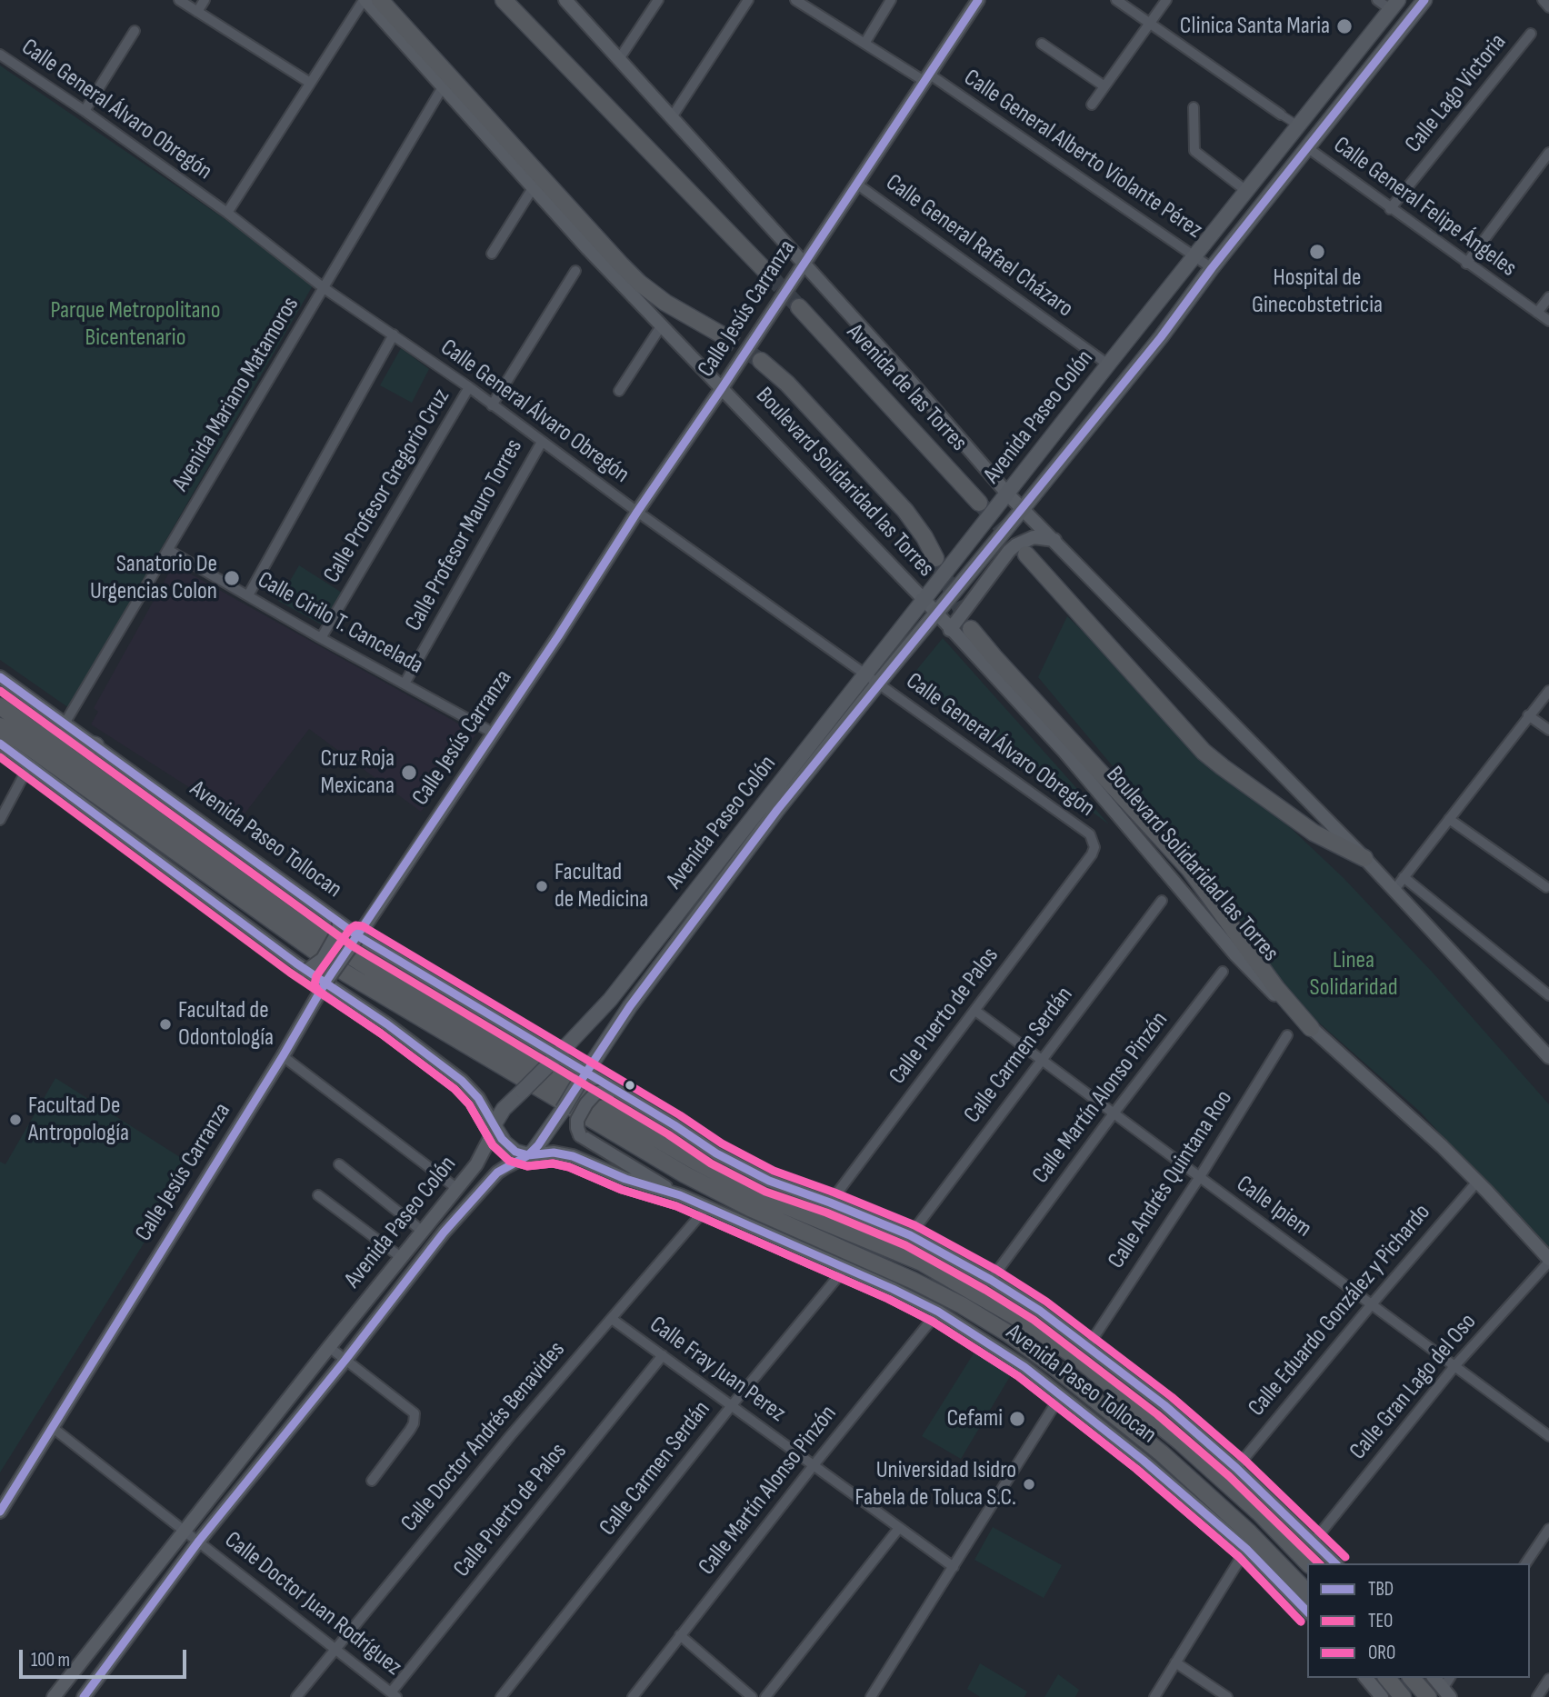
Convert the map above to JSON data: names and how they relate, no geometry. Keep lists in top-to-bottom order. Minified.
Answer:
{"streets":{"highway":["Avenida de las Torres","Boulevard Solidaridad las Torres","Avenida Paseo Tollocan"],"main road":["Calle Jesús Carranza","Avenida Paseo Colón"],"street":["Calle Lago Victoria","Calle General Álvaro Obregón","Calle General Alberto Violante Pérez","Calle General Felipe Ángeles","Calle General Rafael Cházaro","Avenida Mariano Matamoros","Calle Profesor Gregorio Cruz","Calle Profesor Mauro Torres","Calle Cirilo T. Cancelada","Calle Puerto de Palos","Calle Carmen Serdán","Calle Martín Alonso Pinzón","Calle Andrés Quintana Roo","Calle Ipiem","Calle Eduardo González y Pichardo","Calle Fray Juan Perez","Calle Gran Lago del Oso","Calle Doctor Andrés Benavides","Calle Doctor Juan Rodríguez"]},"crossings":[["Calle Lago Victoria","Calle General Felipe Ángeles"],["Calle General Álvaro Obregón","Calle Jesús Carranza"],["Calle General Álvaro Obregón","Avenida Mariano Matamoros"],["Calle General Álvaro Obregón","Avenida Paseo Colón"],["Calle General Álvaro Obregón","Calle Profesor Gregorio Cruz"],["Calle General Álvaro Obregón","Calle Profesor Mauro Torres"],["Calle General Álvaro Obregón","Calle Puerto de Palos"],["Calle General Alberto Violante Pérez","Calle Jesús Carranza"],["Calle General Alberto Violante Pérez","Avenida Paseo Colón"],["Calle General Felipe Ángeles","Avenida Paseo Colón"],["Calle General Rafael Cházaro","Calle Jesús Carranza"],["Calle General Rafael Cházaro","Avenida Paseo Colón"],["Calle Jesús Carranza","Boulevard Solidaridad las Torres"],["Calle Jesús Carranza","Calle Cirilo T. Cancelada"],["Calle Jesús Carranza","Avenida Paseo Tollocan"],["Calle Jesús Carranza","Calle Doctor Juan Rodríguez"],["Avenida Mariano Matamoros","Boulevard Solidaridad las Torres"],["Avenida Mariano Matamoros","Calle Cirilo T. Cancelada"],["Avenida Mariano Matamoros","Avenida Paseo Tollocan"],["Avenida Paseo Colón","Boulevard Solidaridad las Torres"],["Avenida Paseo Colón","Avenida Paseo Tollocan"],["Avenida Paseo Colón","Calle Doctor Juan Rodríguez"],["Boulevard Solidaridad las Torres","Calle Eduardo González y Pichardo"],["Boulevard Solidaridad las Torres","Calle Gran Lago del Oso"],["Calle Profesor Gregorio Cruz","Calle Cirilo T. Cancelada"],["Calle Profesor Mauro Torres","Calle Cirilo T. Cancelada"],["Avenida Paseo Tollocan","Calle Puerto de Palos"],["Avenida Paseo Tollocan","Calle Carmen Serdán"],["Avenida Paseo Tollocan","Calle Martín Alonso Pinzón"],["Avenida Paseo Tollocan","Calle Andrés Quintana Roo"],["Avenida Paseo Tollocan","Calle Eduardo González y Pichardo"],["Avenida Paseo Tollocan","Calle Gran Lago del Oso"],["Avenida Paseo Tollocan","Calle Doctor Andrés Benavides"],["Calle Puerto de Palos","Calle Ipiem"],["Calle Puerto de Palos","Calle Fray Juan Perez"],["Calle Puerto de Palos","Calle Doctor Juan Rodríguez"],["Calle Carmen Serdán","Calle Ipiem"],["Calle Carmen Serdán","Calle Fray Juan Perez"],["Calle Martín Alonso Pinzón","Calle Ipiem"],["Calle Martín Alonso Pinzón","Calle Fray Juan Perez"],["Calle Andrés Quintana Roo","Calle Ipiem"],["Calle Ipiem","Calle Eduardo González y Pichardo"],["Calle Ipiem","Calle Gran Lago del Oso"],["Calle Fray Juan Perez","Calle Doctor Andrés Benavides"],["Calle Doctor Andrés Benavides","Calle Doctor Juan Rodríguez"]],"parks":["Parque Metropolitano Bicentenario","Linea Solidaridad"],"places":["Clinica Santa Maria","Hospital de Ginecobstetricia","Sanatorio De Urgencias Colon","Cruz Roja Mexicana","Facultad de Medicina","Facultad de Odontología","Facultad De Antropología","Cefami","Universidad Isidro Fabela de Toluca S.C."],"lines":["transit line TBD","transit line TEO","transit line ORO"],"legend":["TBD","TEO","ORO"],"scale_bar":"100 m"}
